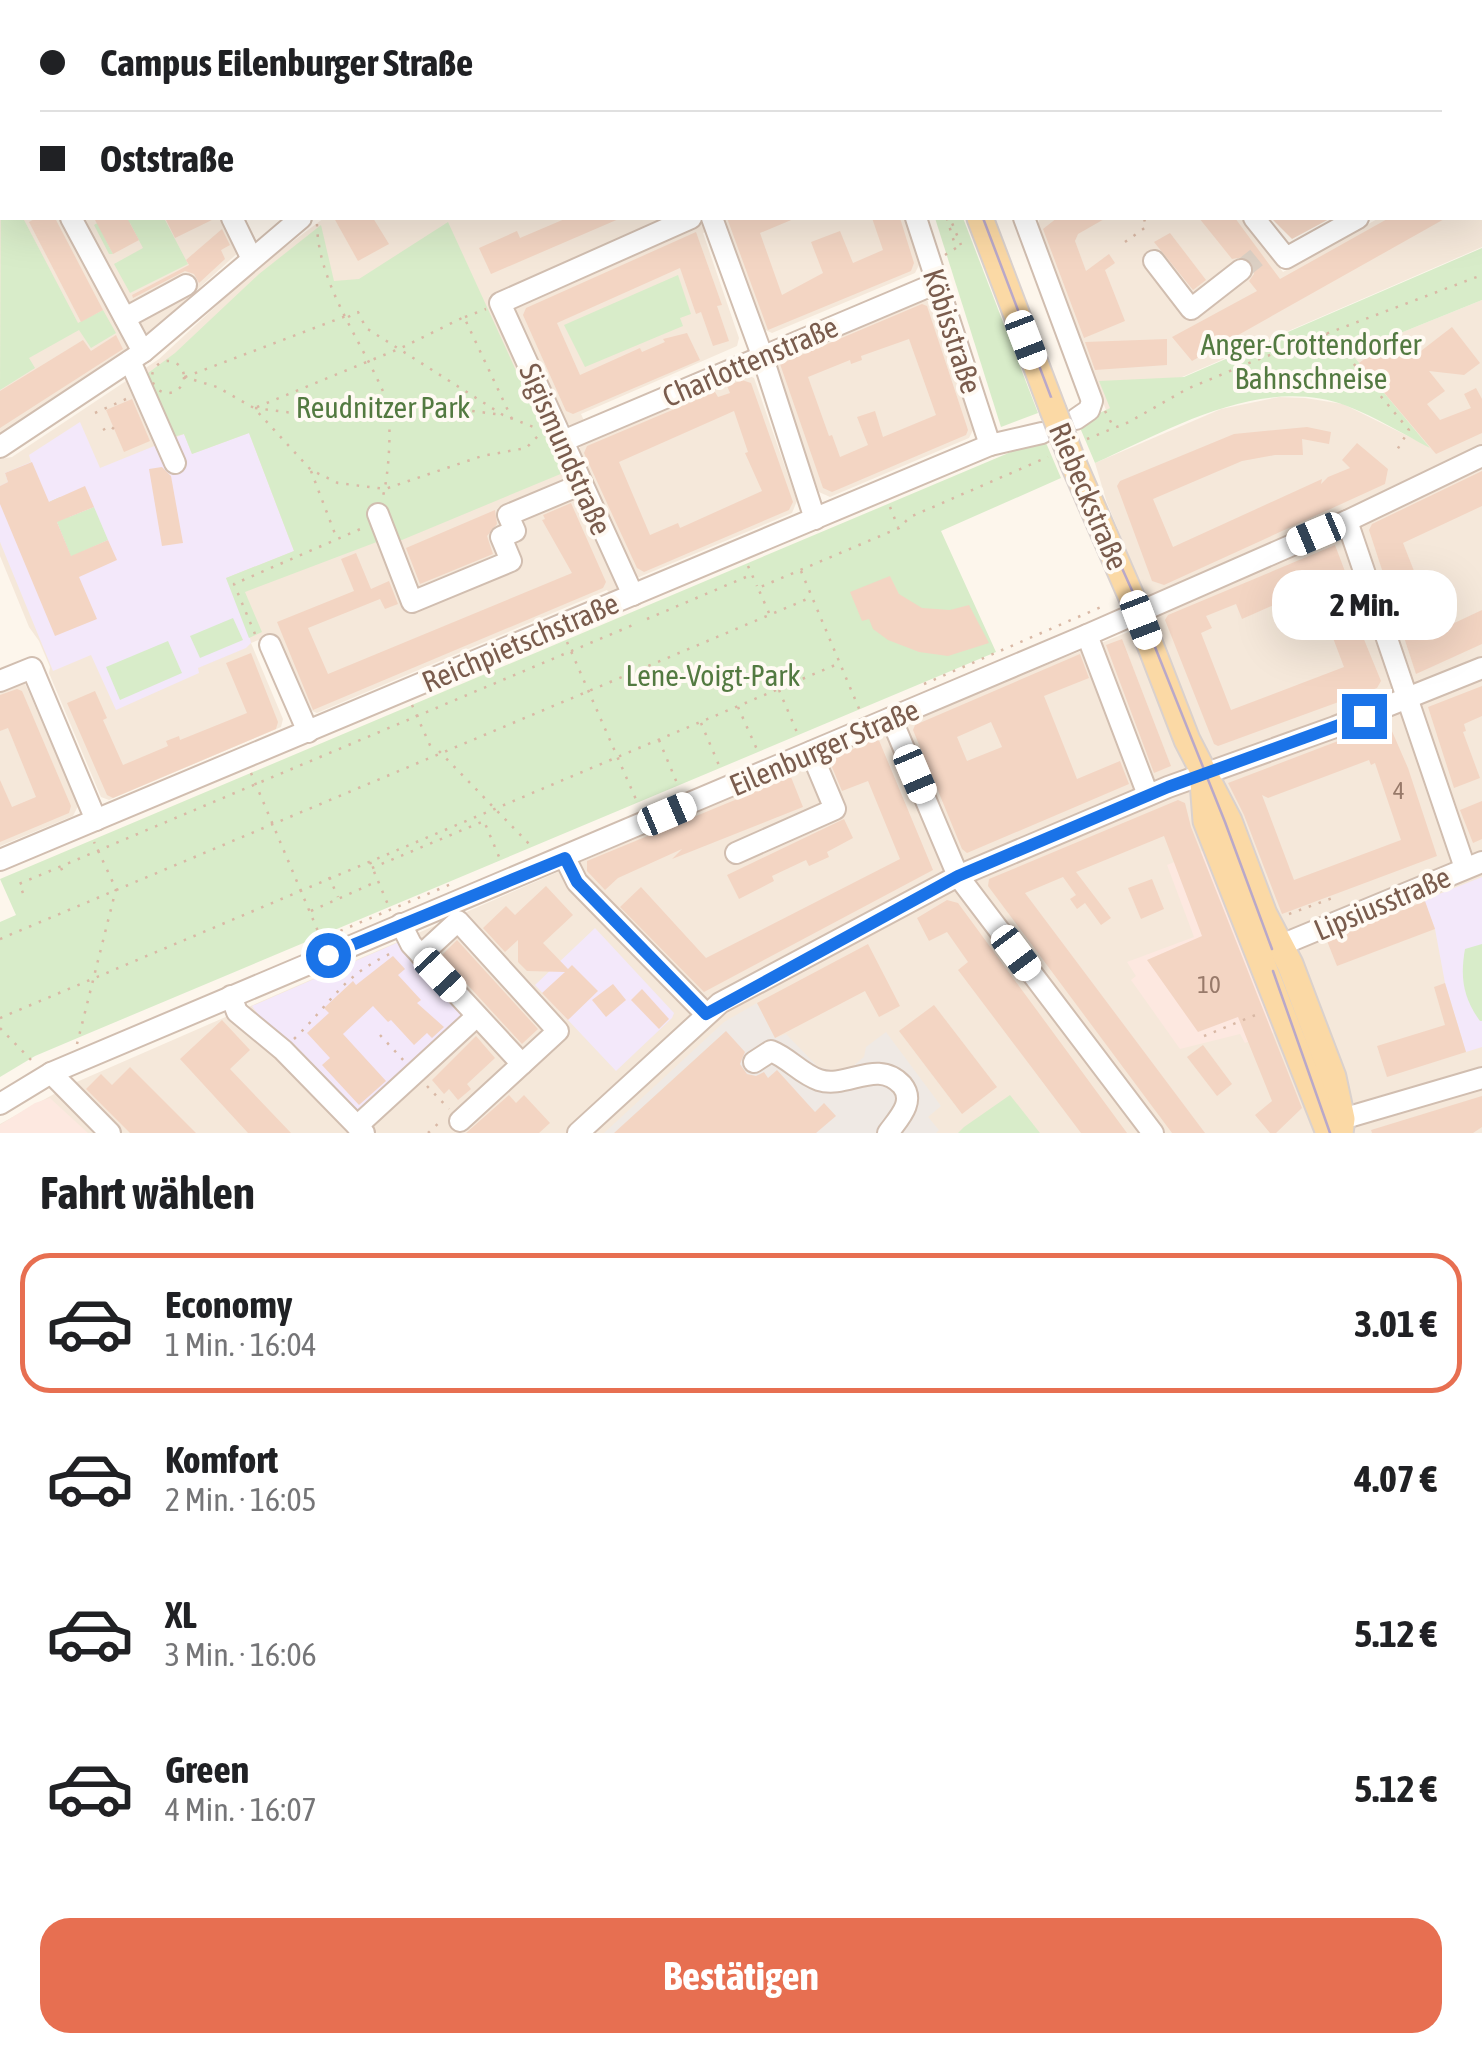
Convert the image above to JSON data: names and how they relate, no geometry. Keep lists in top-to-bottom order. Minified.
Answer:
{"streets":{"main road":["Riebeckstraße"],"street":["Köbisstraße","Charlottenstraße","Sigismundstraße","Reichpietschstraße","Eilenburger Straße","Lipsiusstraße"]},"crossings":[["Köbisstraße","Charlottenstraße"],["Köbisstraße","Reichpietschstraße"],["Charlottenstraße","Sigismundstraße"],["Sigismundstraße","Reichpietschstraße"],["Riebeckstraße","Reichpietschstraße"],["Riebeckstraße","Eilenburger Straße"],["Riebeckstraße","Lipsiusstraße"]],"parks":["Anger-Crottendorfer Bahnschneise","Reudnitzer Park","Lene-Voigt-Park"],"house_numbers":["4","10"],"page":{"banner":["Campus Eilenburger Straße","Oststraße"],"bubble":"2 Min.","heading":"Fahrt wählen","list":[{"name":"Economy","note":"1 Min. · 16:04","value":"3.01 €"},{"name":"Komfort","note":"2 Min. · 16:05","value":"4.07 €"},{"name":"XL","note":"3 Min. · 16:06","value":"5.12 €"},{"name":"Green","note":"4 Min. · 16:07","value":"5.12 €"}],"buttons":"Bestätigen"}}
